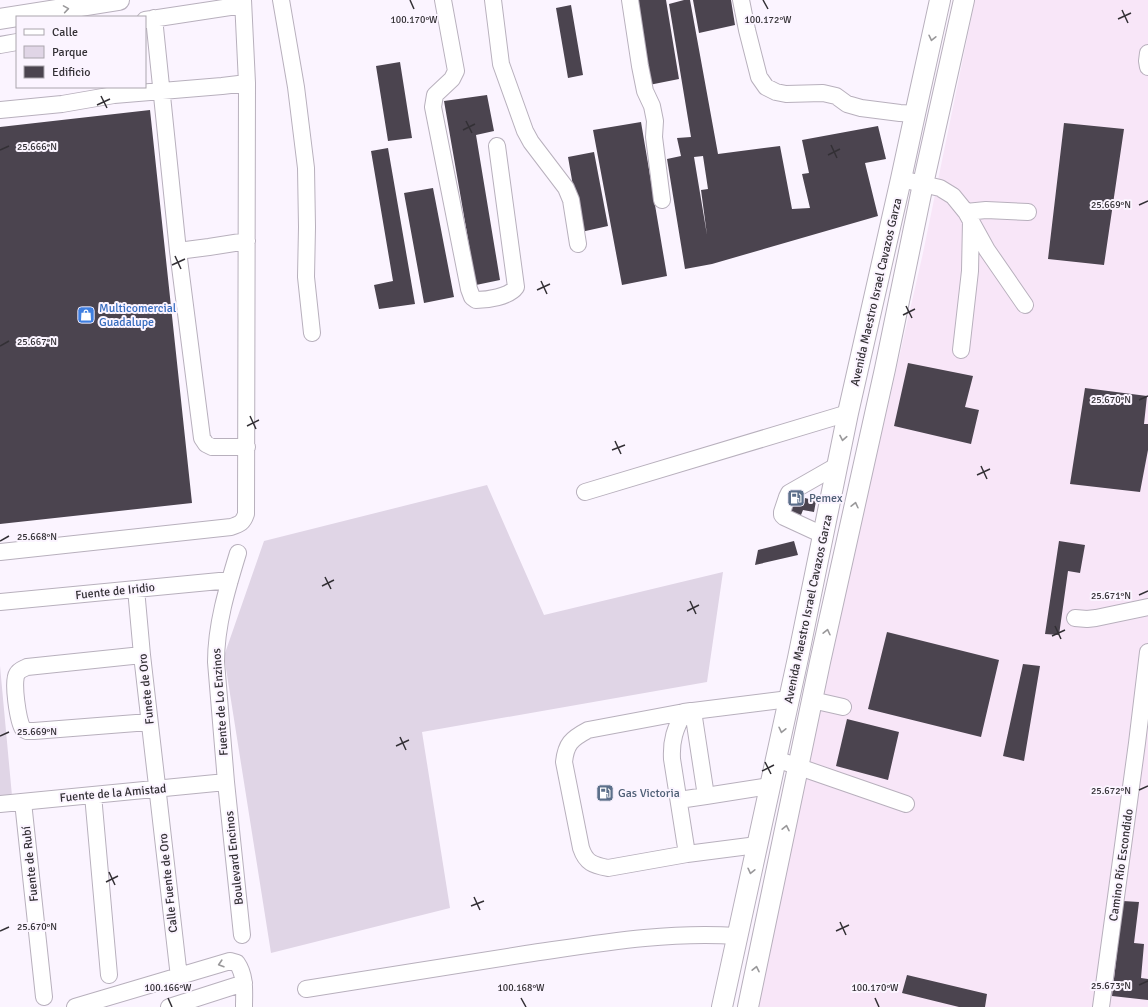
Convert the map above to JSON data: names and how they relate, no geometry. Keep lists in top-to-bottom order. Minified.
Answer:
{"streets":{"main road":["Avenida Maestro Israel Cavazos Garza"],"street":["Fuente de Iridio","Funete de Oro","Fuente de Lo Enzinos","Fuente de la Amistad","Boulevard Encinos","Fuente de Rubí","Camino Río Escondido","Calle Fuente de Oro"]},"crossings":[["Fuente de Iridio","Funete de Oro"],["Fuente de Iridio","Fuente de Lo Enzinos"],["Funete de Oro","Fuente de la Amistad"],["Funete de Oro","Calle Fuente de Oro"],["Fuente de Lo Enzinos","Fuente de la Amistad"],["Fuente de Lo Enzinos","Boulevard Encinos"],["Fuente de la Amistad","Boulevard Encinos"],["Fuente de la Amistad","Fuente de Rubí"],["Fuente de la Amistad","Calle Fuente de Oro"]],"places":{"shop":["Multicomercial Guadalupe"],"fuel station":["Pemex","Gas Victoria"]},"legend":["Calle","Parque","Edificio"],"coordinates":["100.170°W","100.172°W","25.666°N","25.669°N","25.667°N","25.670°N","25.668°N","25.671°N","25.672°N","25.673°N","100.168°W","100.166°W"]}
